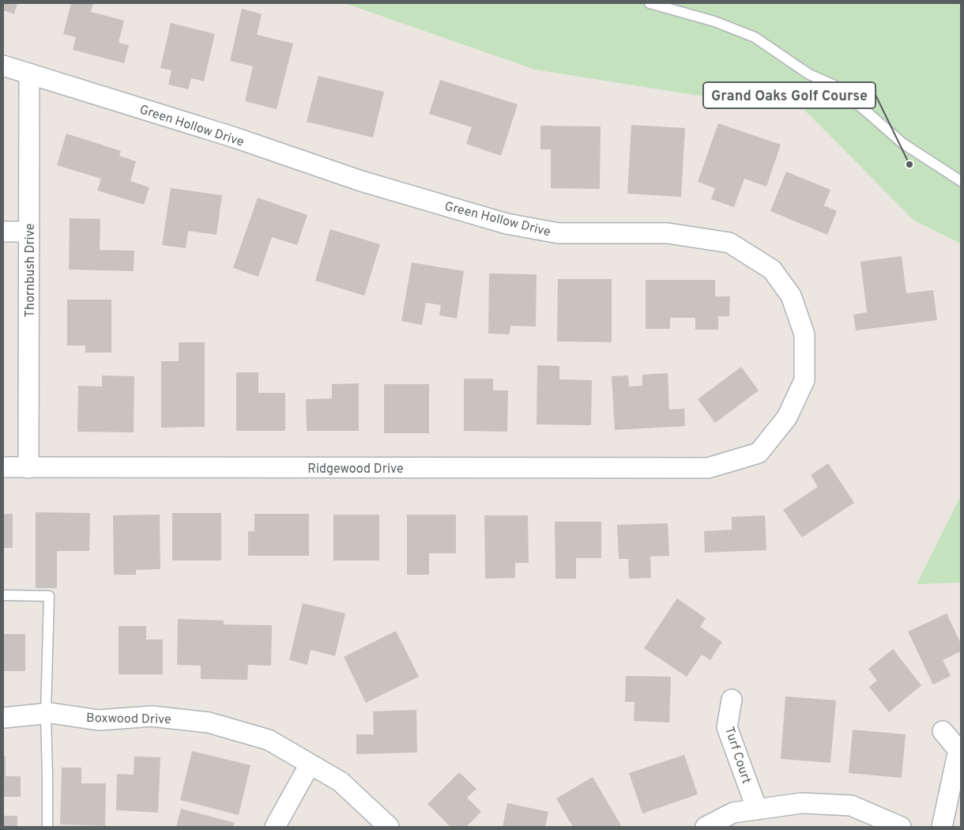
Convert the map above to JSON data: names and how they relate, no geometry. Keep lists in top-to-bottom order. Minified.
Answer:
{"streets":{"street":["Green Hollow Drive","Thornbush Drive","Ridgewood Drive","Boxwood Drive","Turf Court"]},"crossings":[["Green Hollow Drive","Thornbush Drive"],["Green Hollow Drive","Ridgewood Drive"],["Thornbush Drive","Ridgewood Drive"]],"places":["Grand Oaks Golf Course"]}
